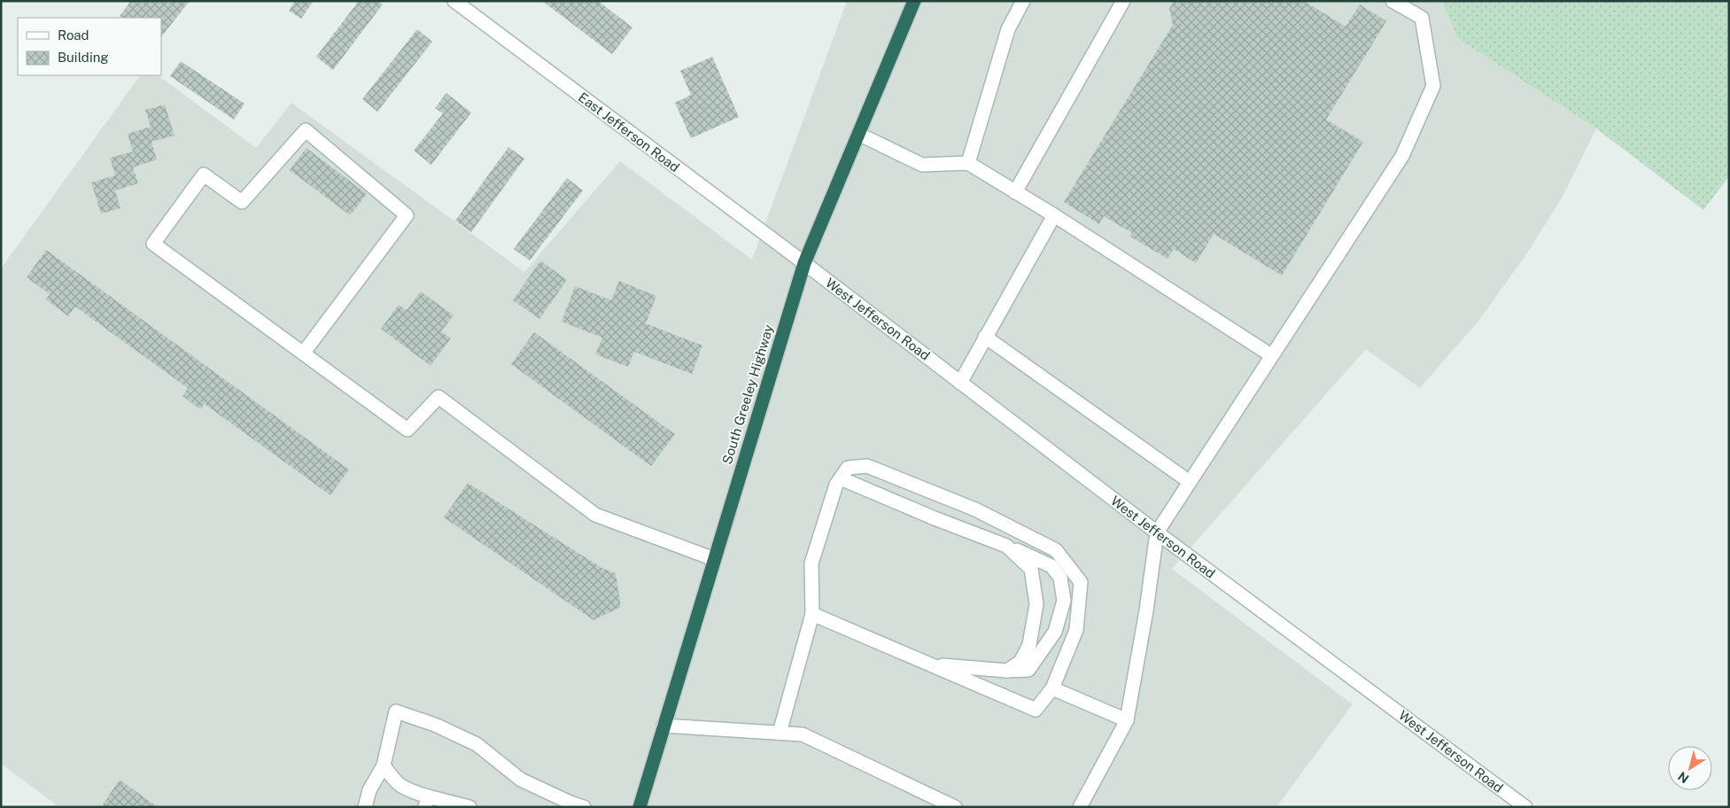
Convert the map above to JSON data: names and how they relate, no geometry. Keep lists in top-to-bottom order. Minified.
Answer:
{"streets":{"highway":["South Greeley Highway"],"street":["East Jefferson Road","West Jefferson Road"]},"crossings":[["East Jefferson Road","West Jefferson Road"],["East Jefferson Road","South Greeley Highway"],["West Jefferson Road","South Greeley Highway"]],"legend":["Road","Building"],"north":"bottom left"}
